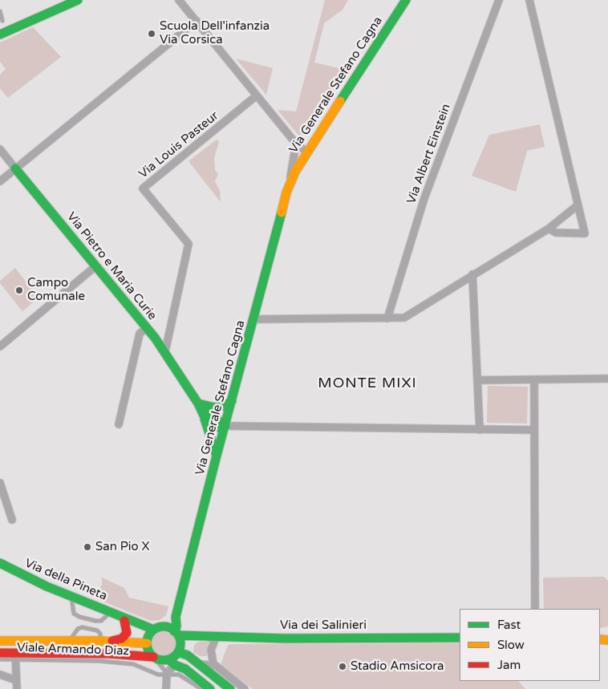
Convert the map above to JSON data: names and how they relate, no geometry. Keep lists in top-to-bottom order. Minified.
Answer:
{"streets":{"main road":["Via Generale Stefano Cagna","Via Pietro e Maria Curie","Via della Pineta","Via dei Salinieri","Viale Armando Diaz"],"street":["Via Louis Pasteur","Via Albert Einstein"]},"crossings":[["Via Generale Stefano Cagna","Via Pietro e Maria Curie"],["Via Generale Stefano Cagna","Via della Pineta"],["Via Generale Stefano Cagna","Via dei Salinieri"],["Via Generale Stefano Cagna","Viale Armando Diaz"],["Via Louis Pasteur","Via Pietro e Maria Curie"],["Via della Pineta","Via dei Salinieri"],["Via della Pineta","Viale Armando Diaz"],["Via dei Salinieri","Viale Armando Diaz"]],"districts":["MONTE MIXI"],"places":["Scuola Dell'infanzia Via Corsica","Campo Comunale","San Pio X","Stadio Amsicora"],"legend":["Fast","Slow","Jam"]}
